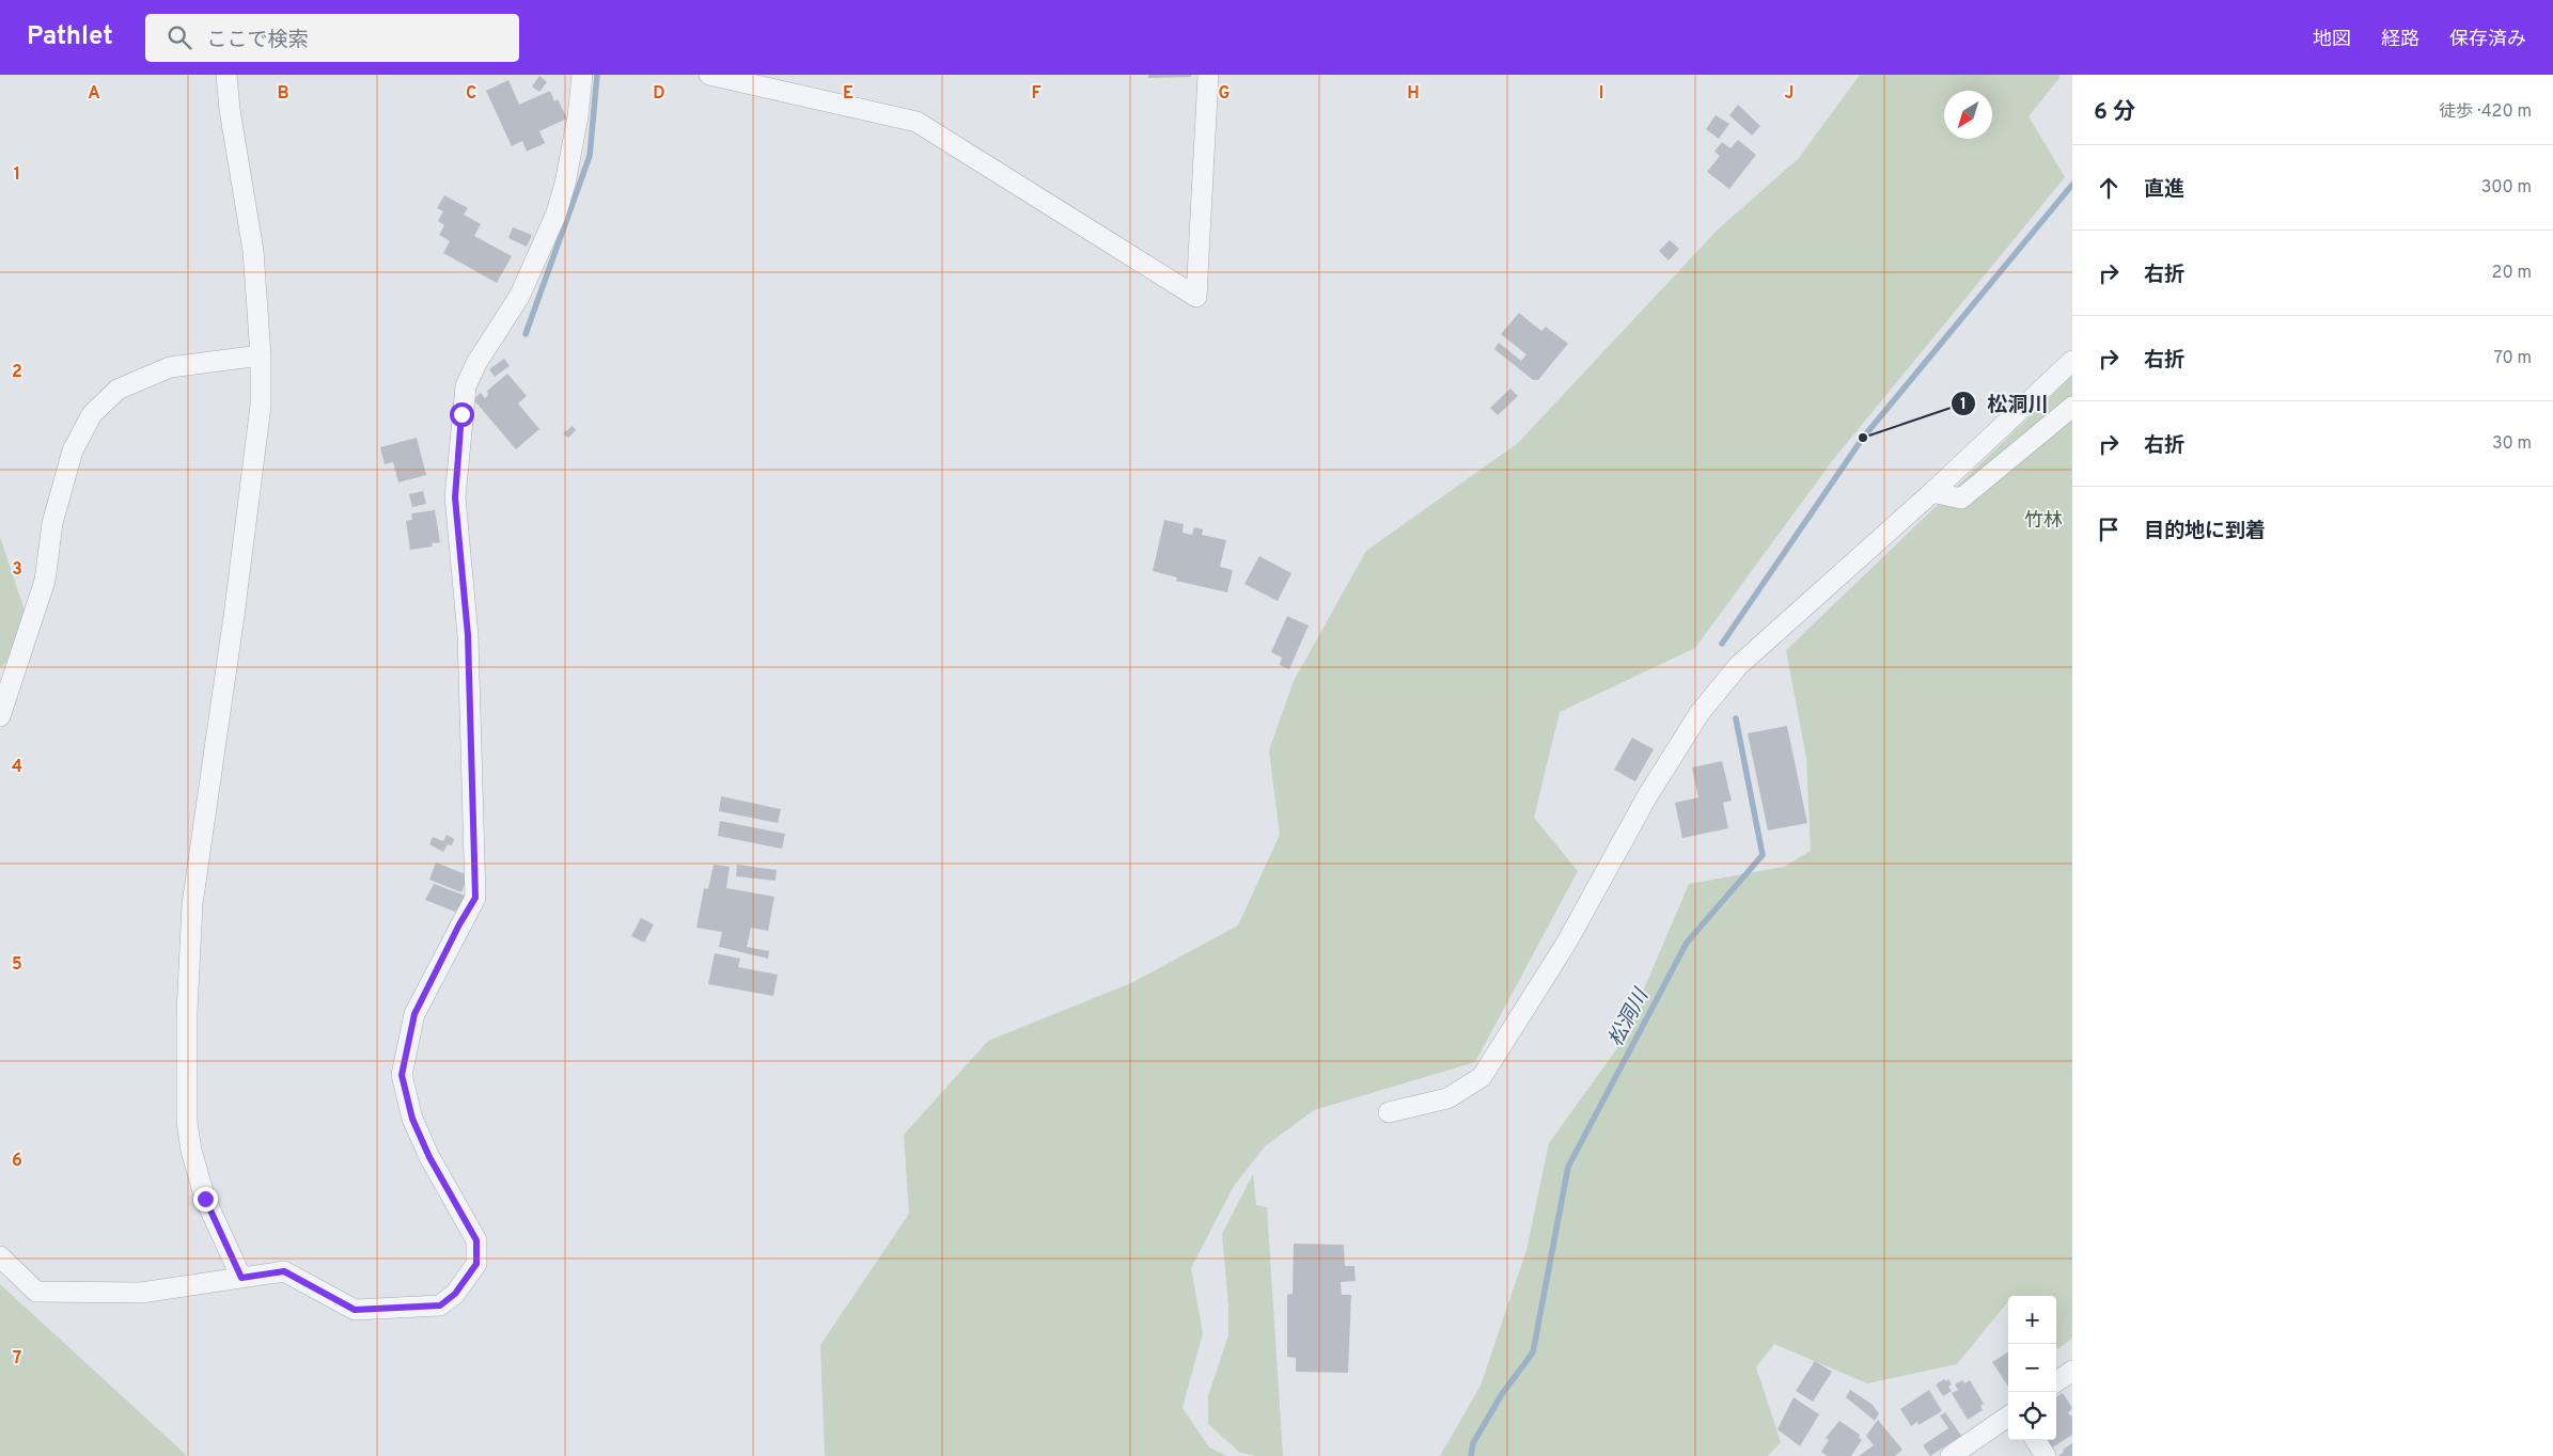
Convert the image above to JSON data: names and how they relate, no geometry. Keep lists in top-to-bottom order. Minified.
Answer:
{"water":["松洞川"],"parks":["竹林"],"places":["松洞川"],"north":"bottom left","page":{"header":"Pathlet","search":"ここで検索","nav":["地図","経路","保存済み"],"heading":["6 分","徒歩 · 420 m"],"list":[["直進","300 m"],["右折","20 m"],["右折","70 m"],["右折","30 m"],"目的地に到着"],"map_buttons":["+","−"]},"grid":{"columns":["A","B","C","D","E","F","G","H","I","J"],"rows":["1","2","3","4","5","6","7"]}}
